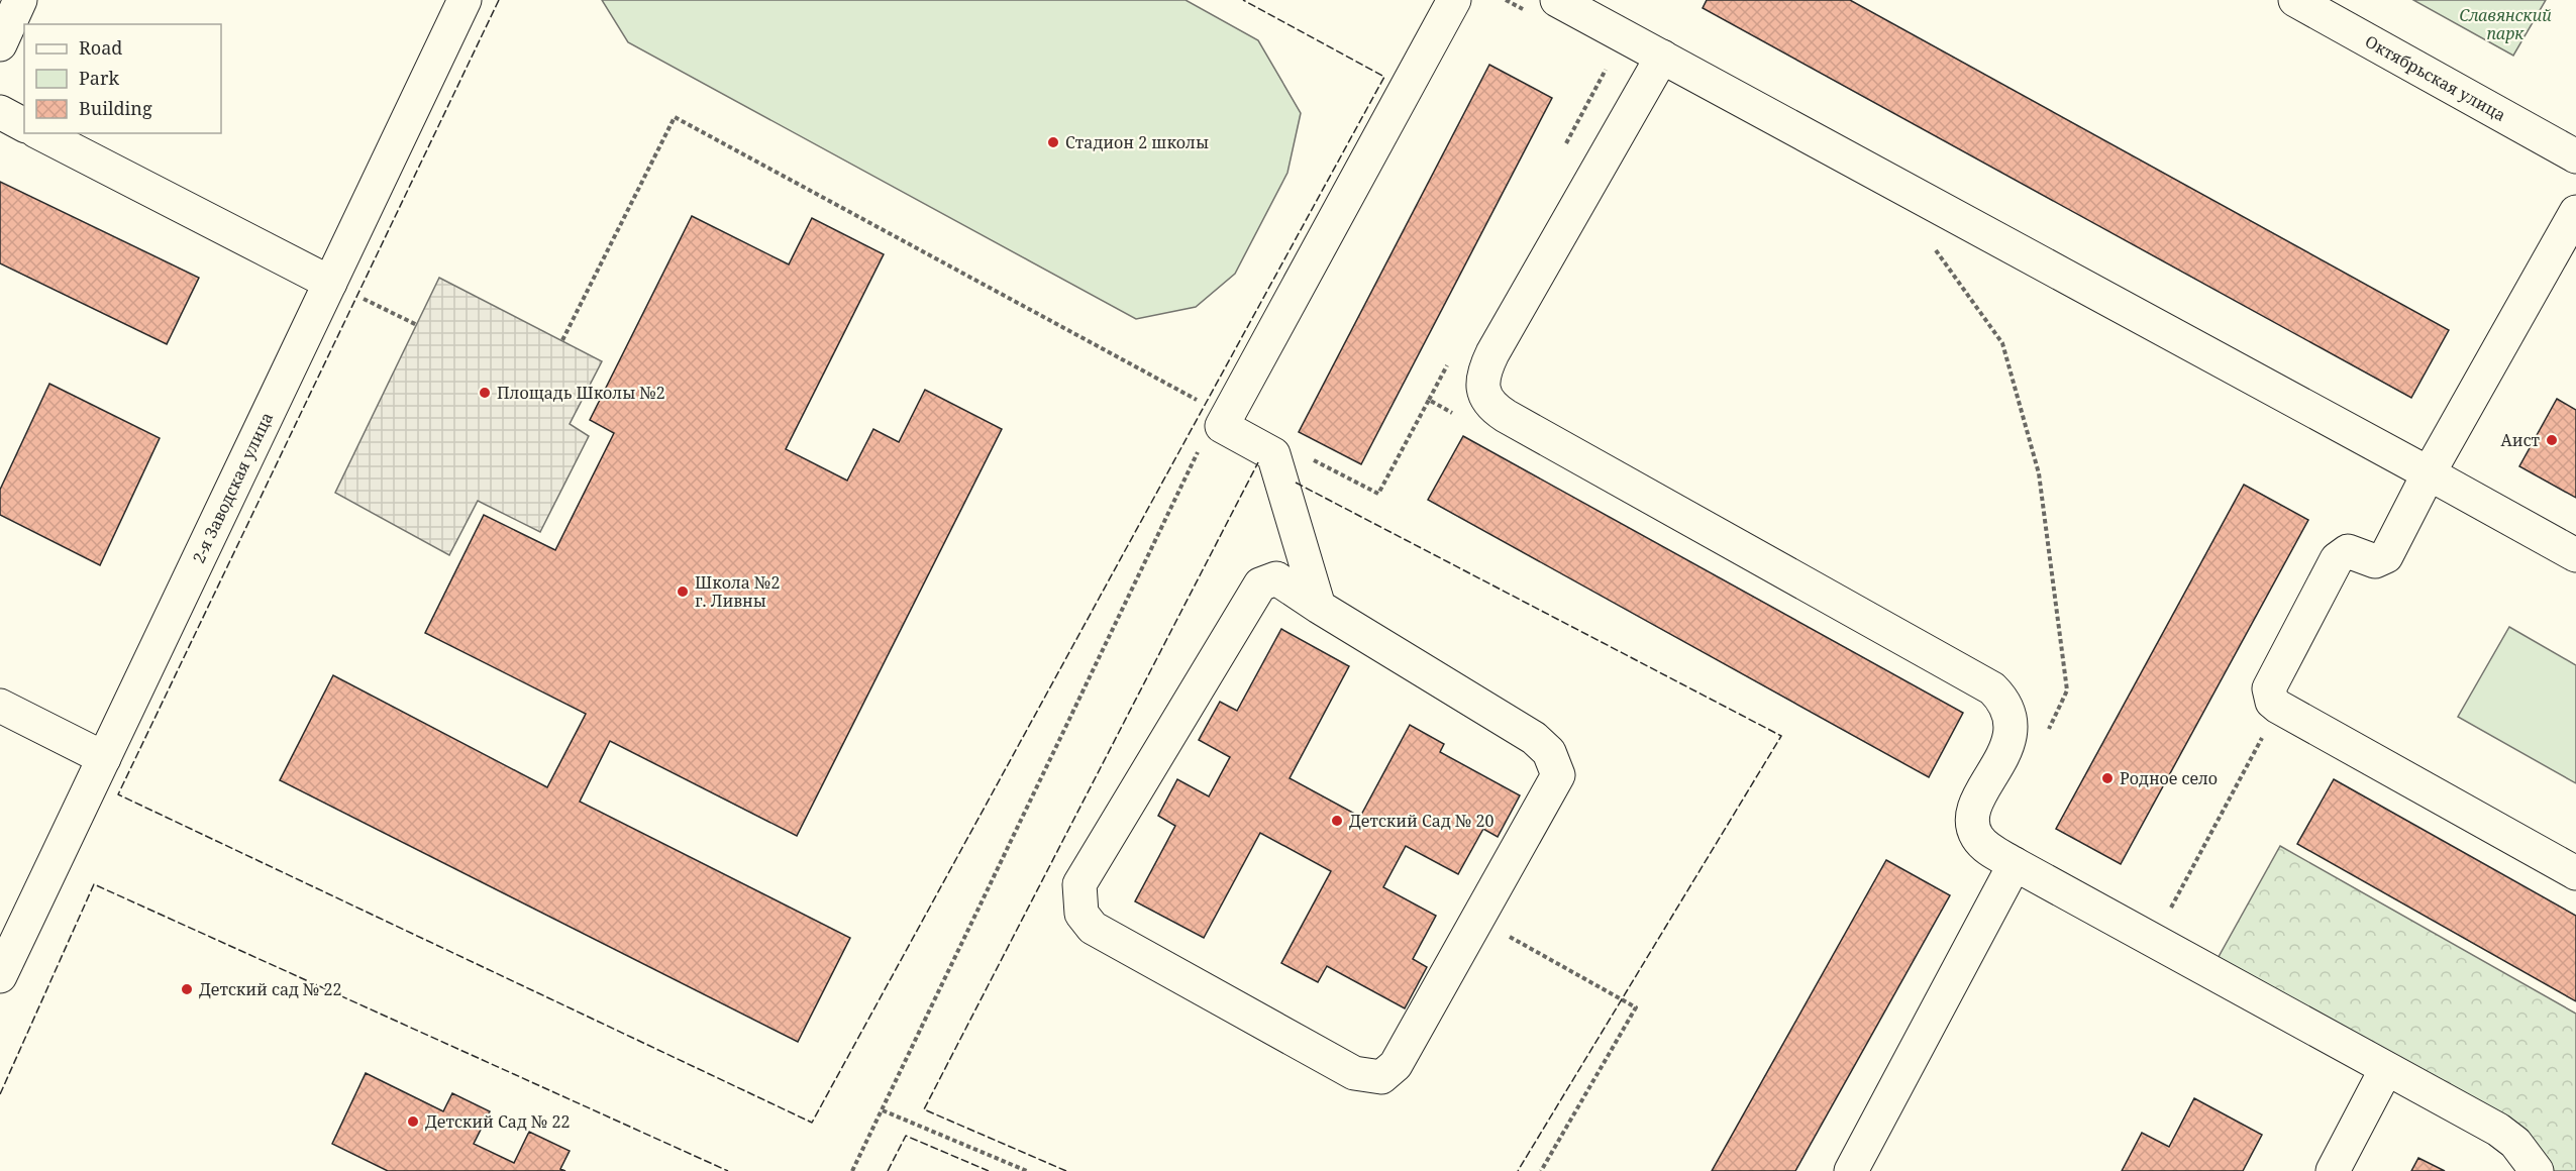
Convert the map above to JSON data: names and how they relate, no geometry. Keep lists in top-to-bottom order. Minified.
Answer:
{"streets":{"street":["Октябрьская улица","2-я Заводская улица"]},"parks":["Славянский парк"],"places":["Стадион 2 школы","Площадь Школы №2","Аист","Школа №2 г. Ливны","Родное село","Детский Сад № 20","Детский сад № 22","Детский Сад № 22"],"legend":["Road","Park","Building"]}
